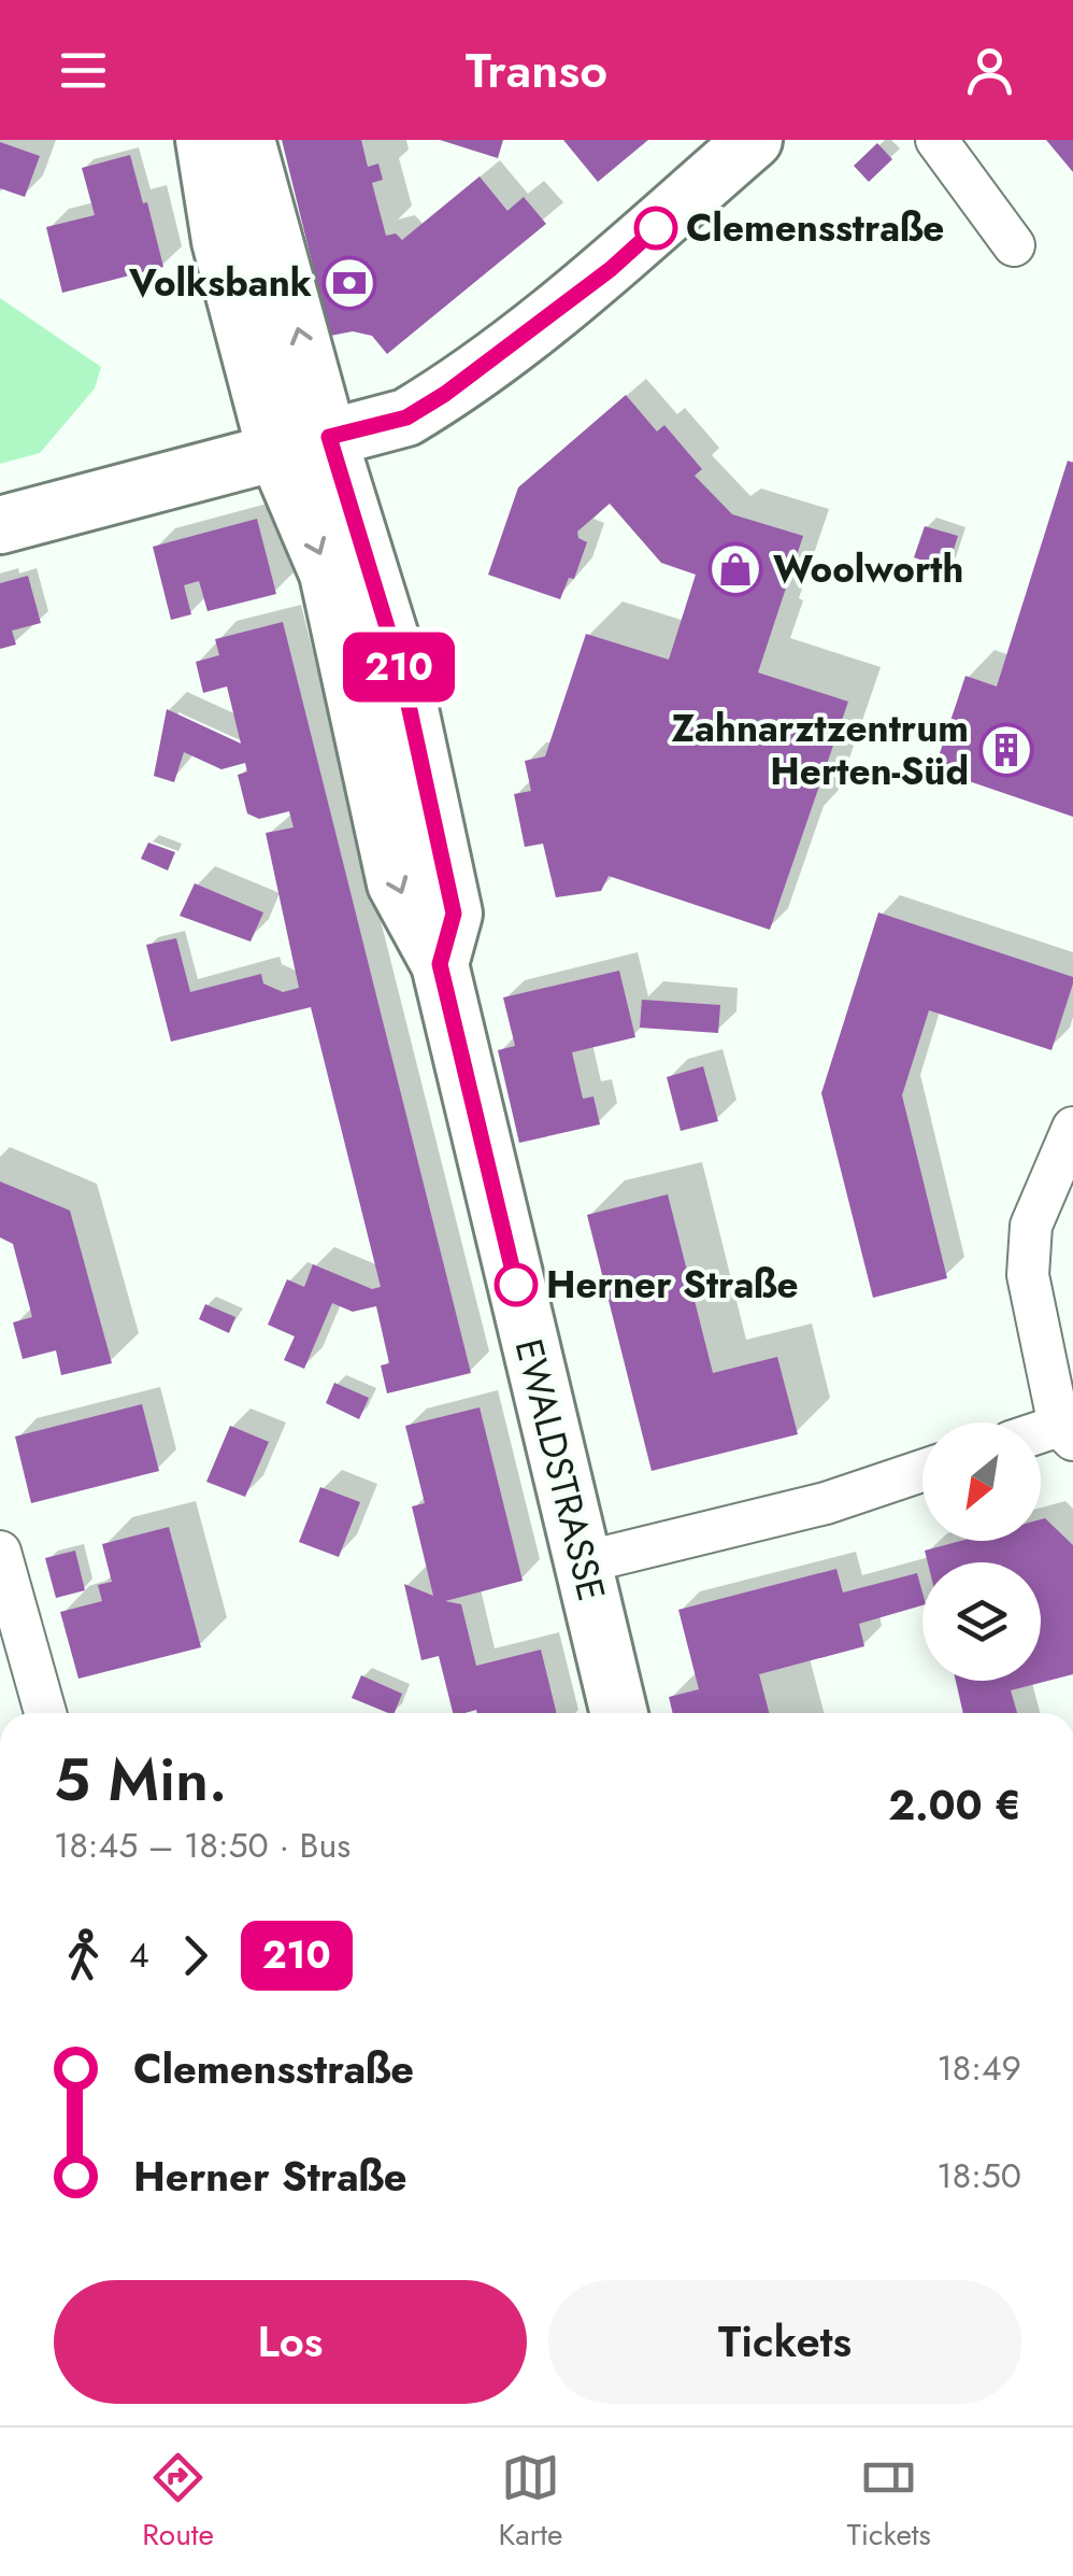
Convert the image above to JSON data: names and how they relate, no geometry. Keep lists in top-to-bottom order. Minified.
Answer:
{"streets":{"main road":["EWALDSTRASSE"]},"places":{"other":["Clemensstraße","Herner Straße"],"bank":["Volksbank"],"shop":["Woolworth"],"building":["Zahnarztzentrum Herten-Süd"]},"lines":["bus line 210"],"north":"bottom left","page":{"header":"Transo","on_map":"210","heading":["5 Min.","18:45 – 18:50 · Bus","2.00 €"],"legs":["4","210"],"list":[{"name":"Clemensstraße","value":"18:49"},{"name":"Herner Straße","value":"18:50"}],"buttons":["Los","Tickets"],"tabs":["Route","Karte","Tickets"]}}
